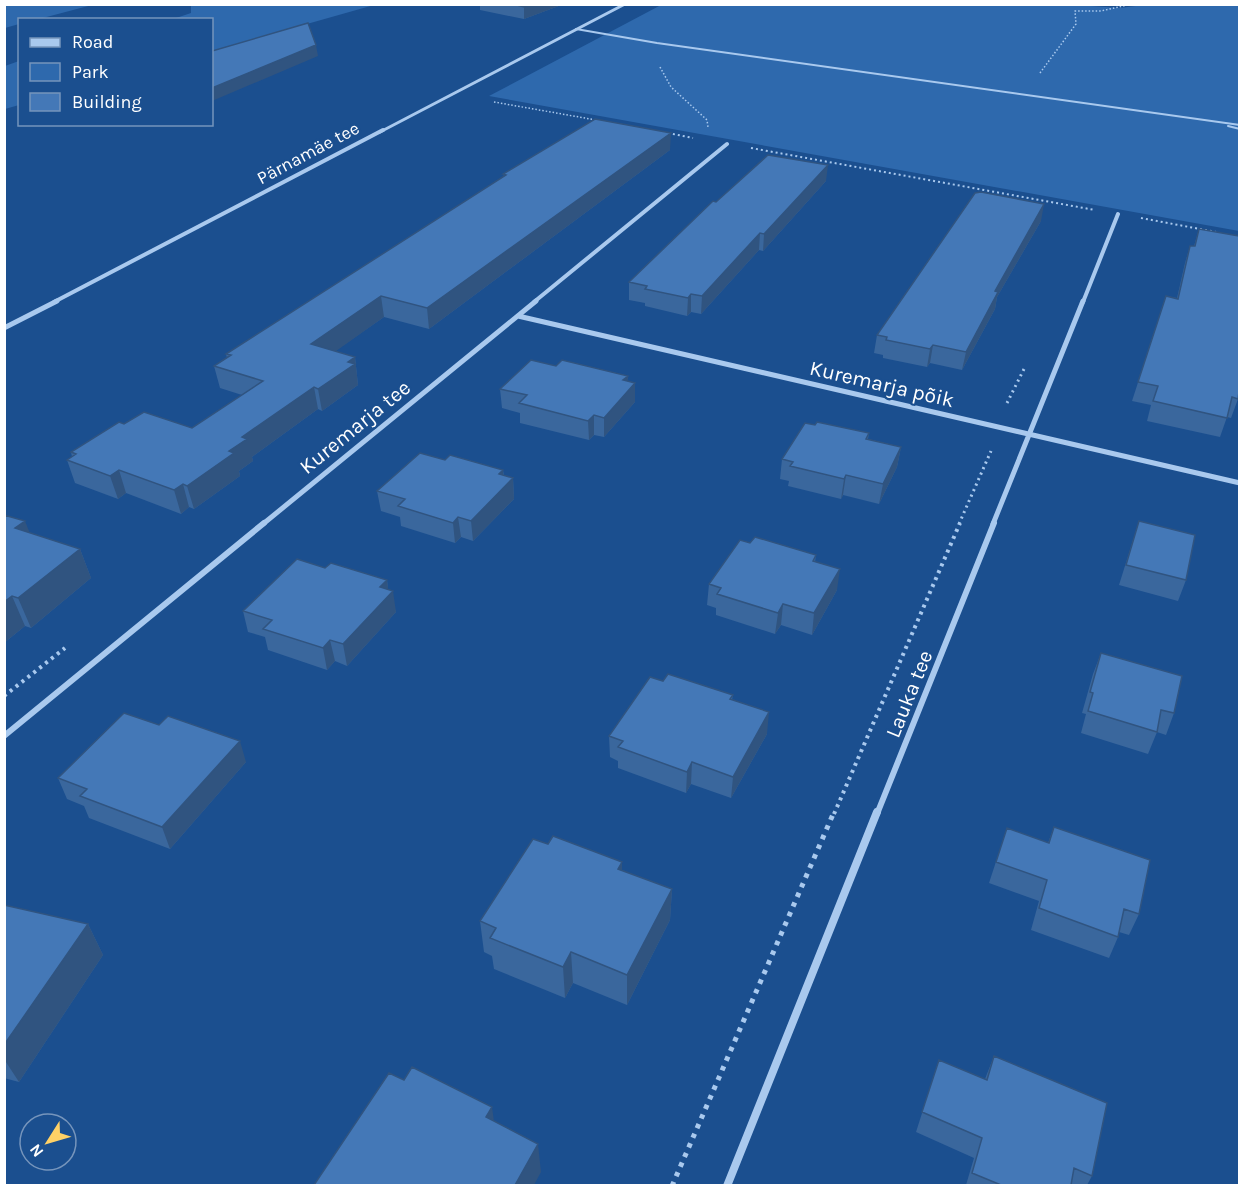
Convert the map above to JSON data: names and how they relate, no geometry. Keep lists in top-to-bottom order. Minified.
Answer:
{"streets":{"street":["Pärnamäe tee","Kuremarja põik","Kuremarja tee","Lauka tee"]},"crossings":[["Kuremarja põik","Kuremarja tee"],["Kuremarja põik","Lauka tee"]],"legend":["Road","Park","Building"],"north":"bottom left"}
